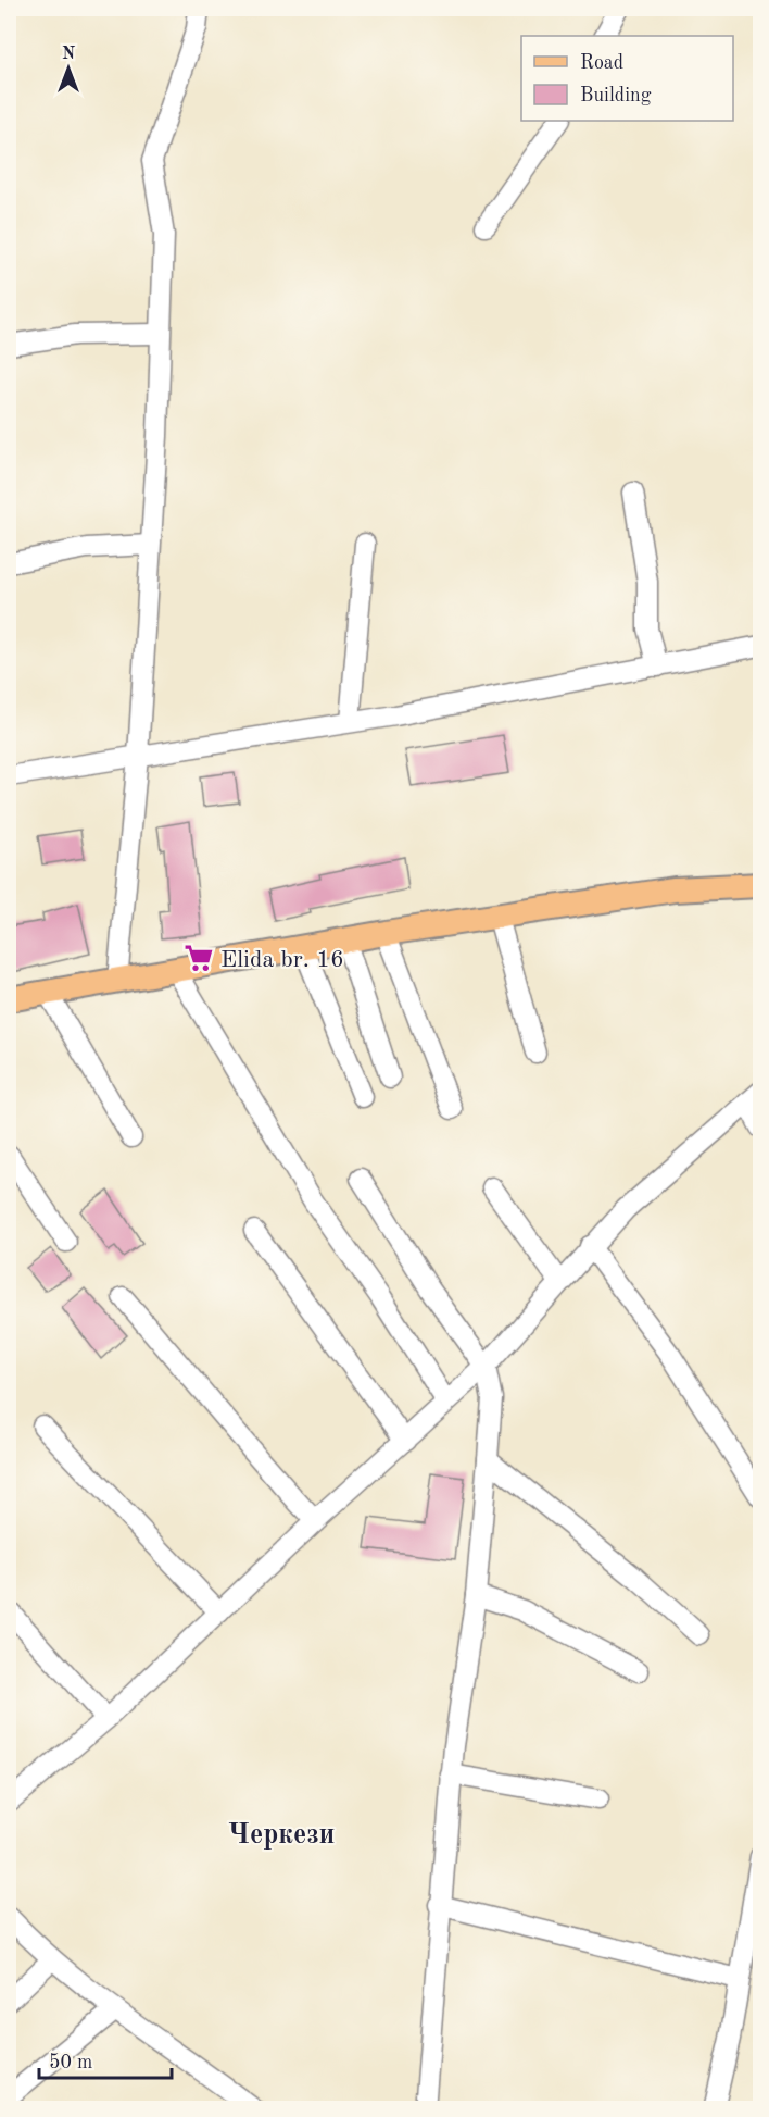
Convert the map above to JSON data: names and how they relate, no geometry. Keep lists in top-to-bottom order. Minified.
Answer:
{"districts":["Черкези"],"places":{"supermarket":["Elida br. 16"]},"legend":["Road","Building"],"scale_bar":"50 m","north":"top"}
